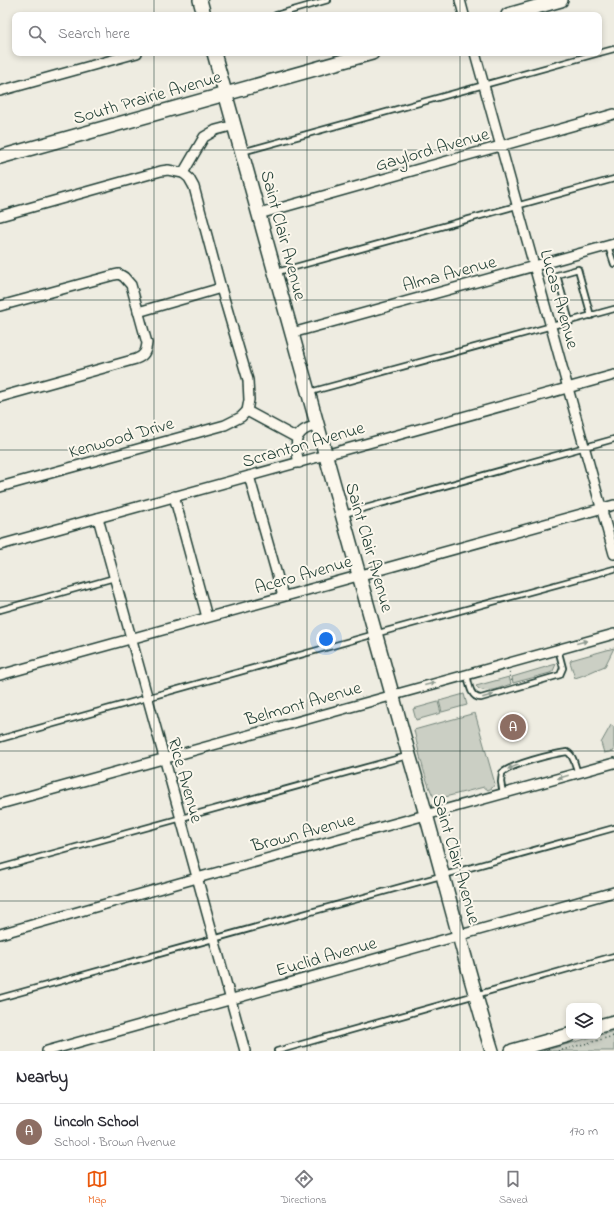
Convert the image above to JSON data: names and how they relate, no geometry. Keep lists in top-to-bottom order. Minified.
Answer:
{"streets":{"street":["South Prairie Avenue","Gaylord Avenue","Saint Clair Avenue","Alma Avenue","Lucas Avenue","Kenwood Drive","Scranton Avenue","Acero Avenue","Belmont Avenue","Rice Avenue","Brown Avenue","Euclid Avenue"]},"crossings":[["South Prairie Avenue","Saint Clair Avenue"],["Gaylord Avenue","Saint Clair Avenue"],["Gaylord Avenue","Lucas Avenue"],["Saint Clair Avenue","Alma Avenue"],["Saint Clair Avenue","Scranton Avenue"],["Saint Clair Avenue","Acero Avenue"],["Saint Clair Avenue","Belmont Avenue"],["Saint Clair Avenue","Brown Avenue"],["Saint Clair Avenue","Euclid Avenue"],["Alma Avenue","Lucas Avenue"],["Lucas Avenue","Scranton Avenue"],["Lucas Avenue","Acero Avenue"],["Scranton Avenue","Rice Avenue"],["Acero Avenue","Rice Avenue"],["Belmont Avenue","Rice Avenue"],["Rice Avenue","Brown Avenue"],["Rice Avenue","Euclid Avenue"]],"page":{"search":"Search here","pins":"A","heading":"Nearby","list":[{"mark":"A","name":"Lincoln School","note":"School · Brown Avenue","value":"170 m"}],"nav":["Map","Directions","Saved"]}}
